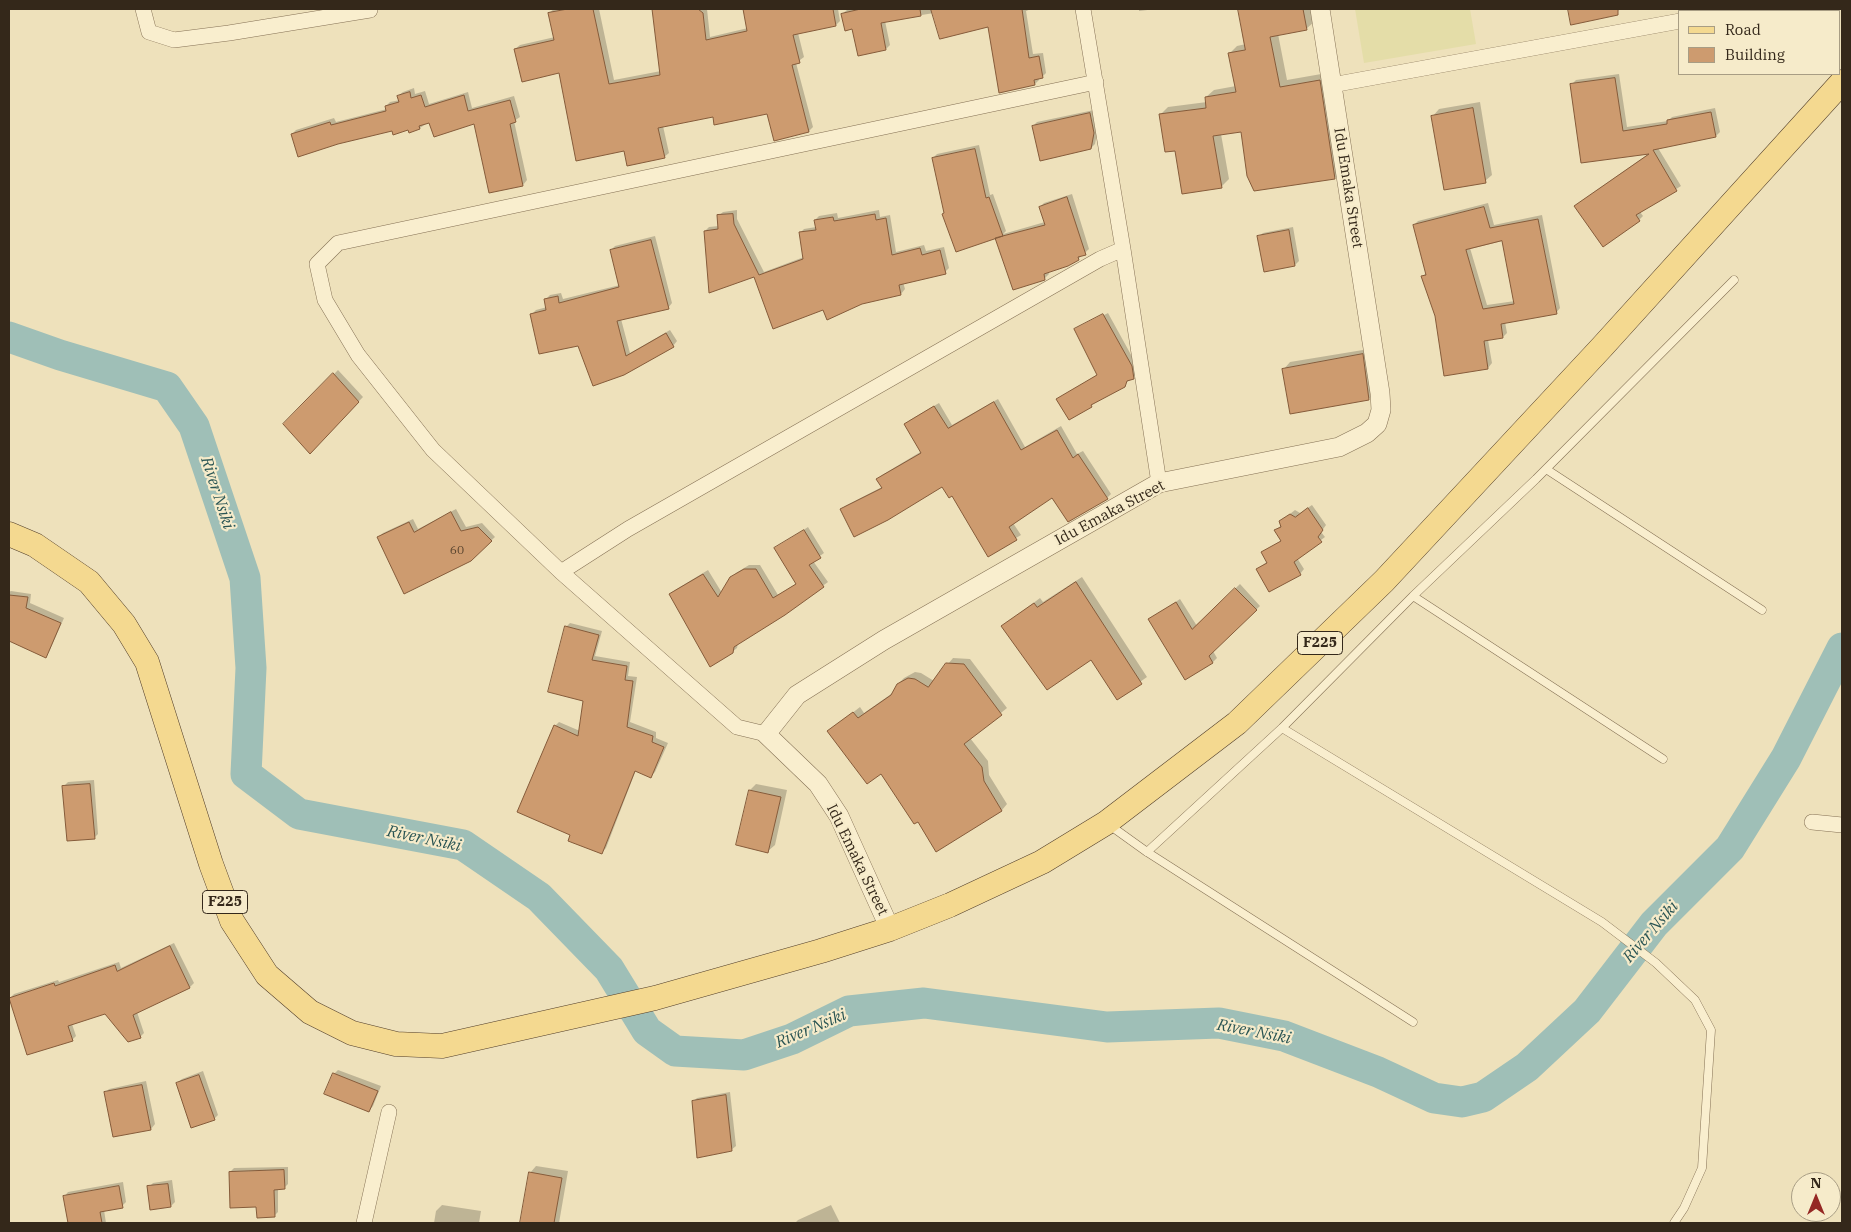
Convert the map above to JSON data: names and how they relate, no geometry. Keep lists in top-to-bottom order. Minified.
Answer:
{"streets":{"main road":["F225"],"street":["Idu Emaka Street"]},"crossings":[["Idu Emaka Street","F225"]],"water":["River Nsiki"],"house_numbers":["60"],"legend":["Road","Building"],"north":"top"}
